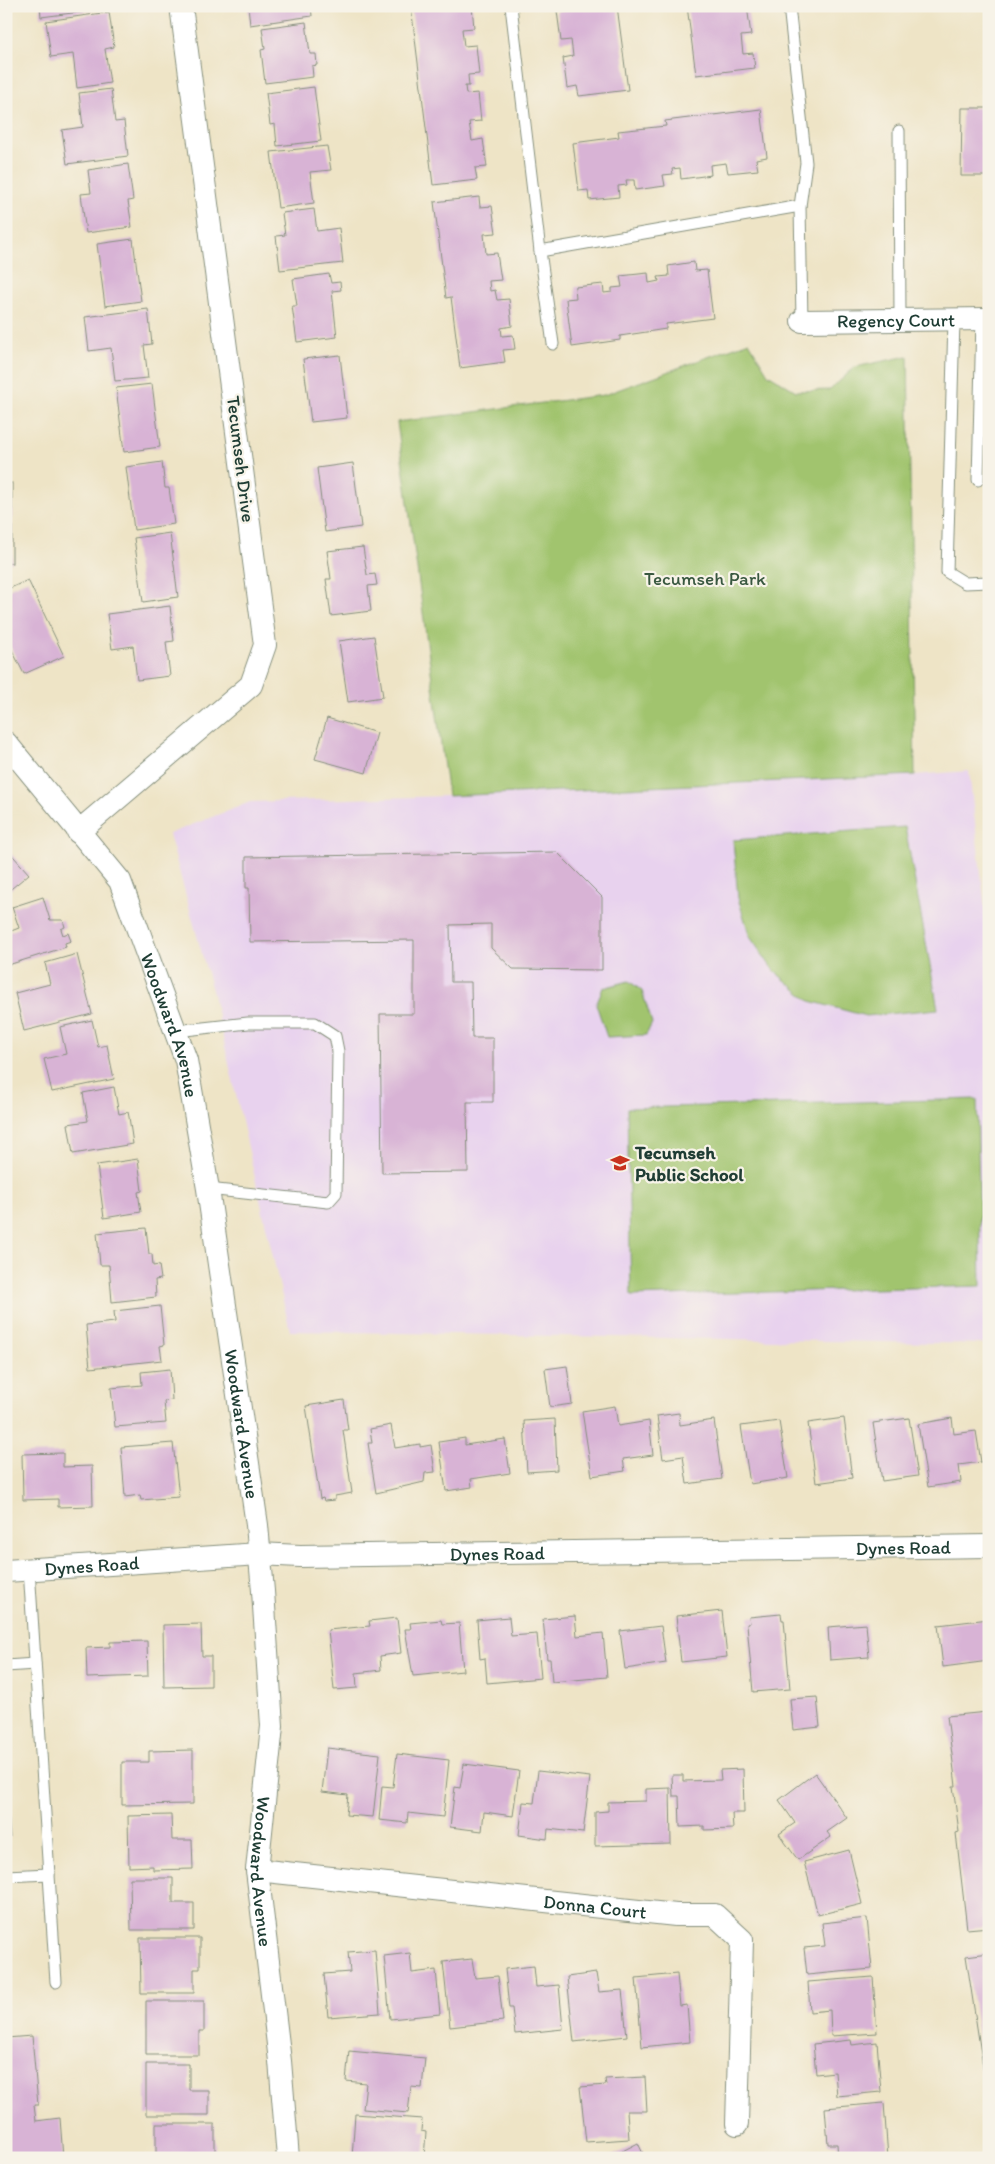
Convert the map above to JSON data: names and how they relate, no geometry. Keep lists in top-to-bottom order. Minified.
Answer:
{"streets":{"street":["Regency Court","Tecumseh Drive","Woodward Avenue","Dynes Road","Donna Court"]},"crossings":[["Tecumseh Drive","Woodward Avenue"],["Woodward Avenue","Dynes Road"],["Woodward Avenue","Donna Court"]],"parks":["Tecumseh Park"],"places":{"school or university":["Tecumseh Public School"]}}
